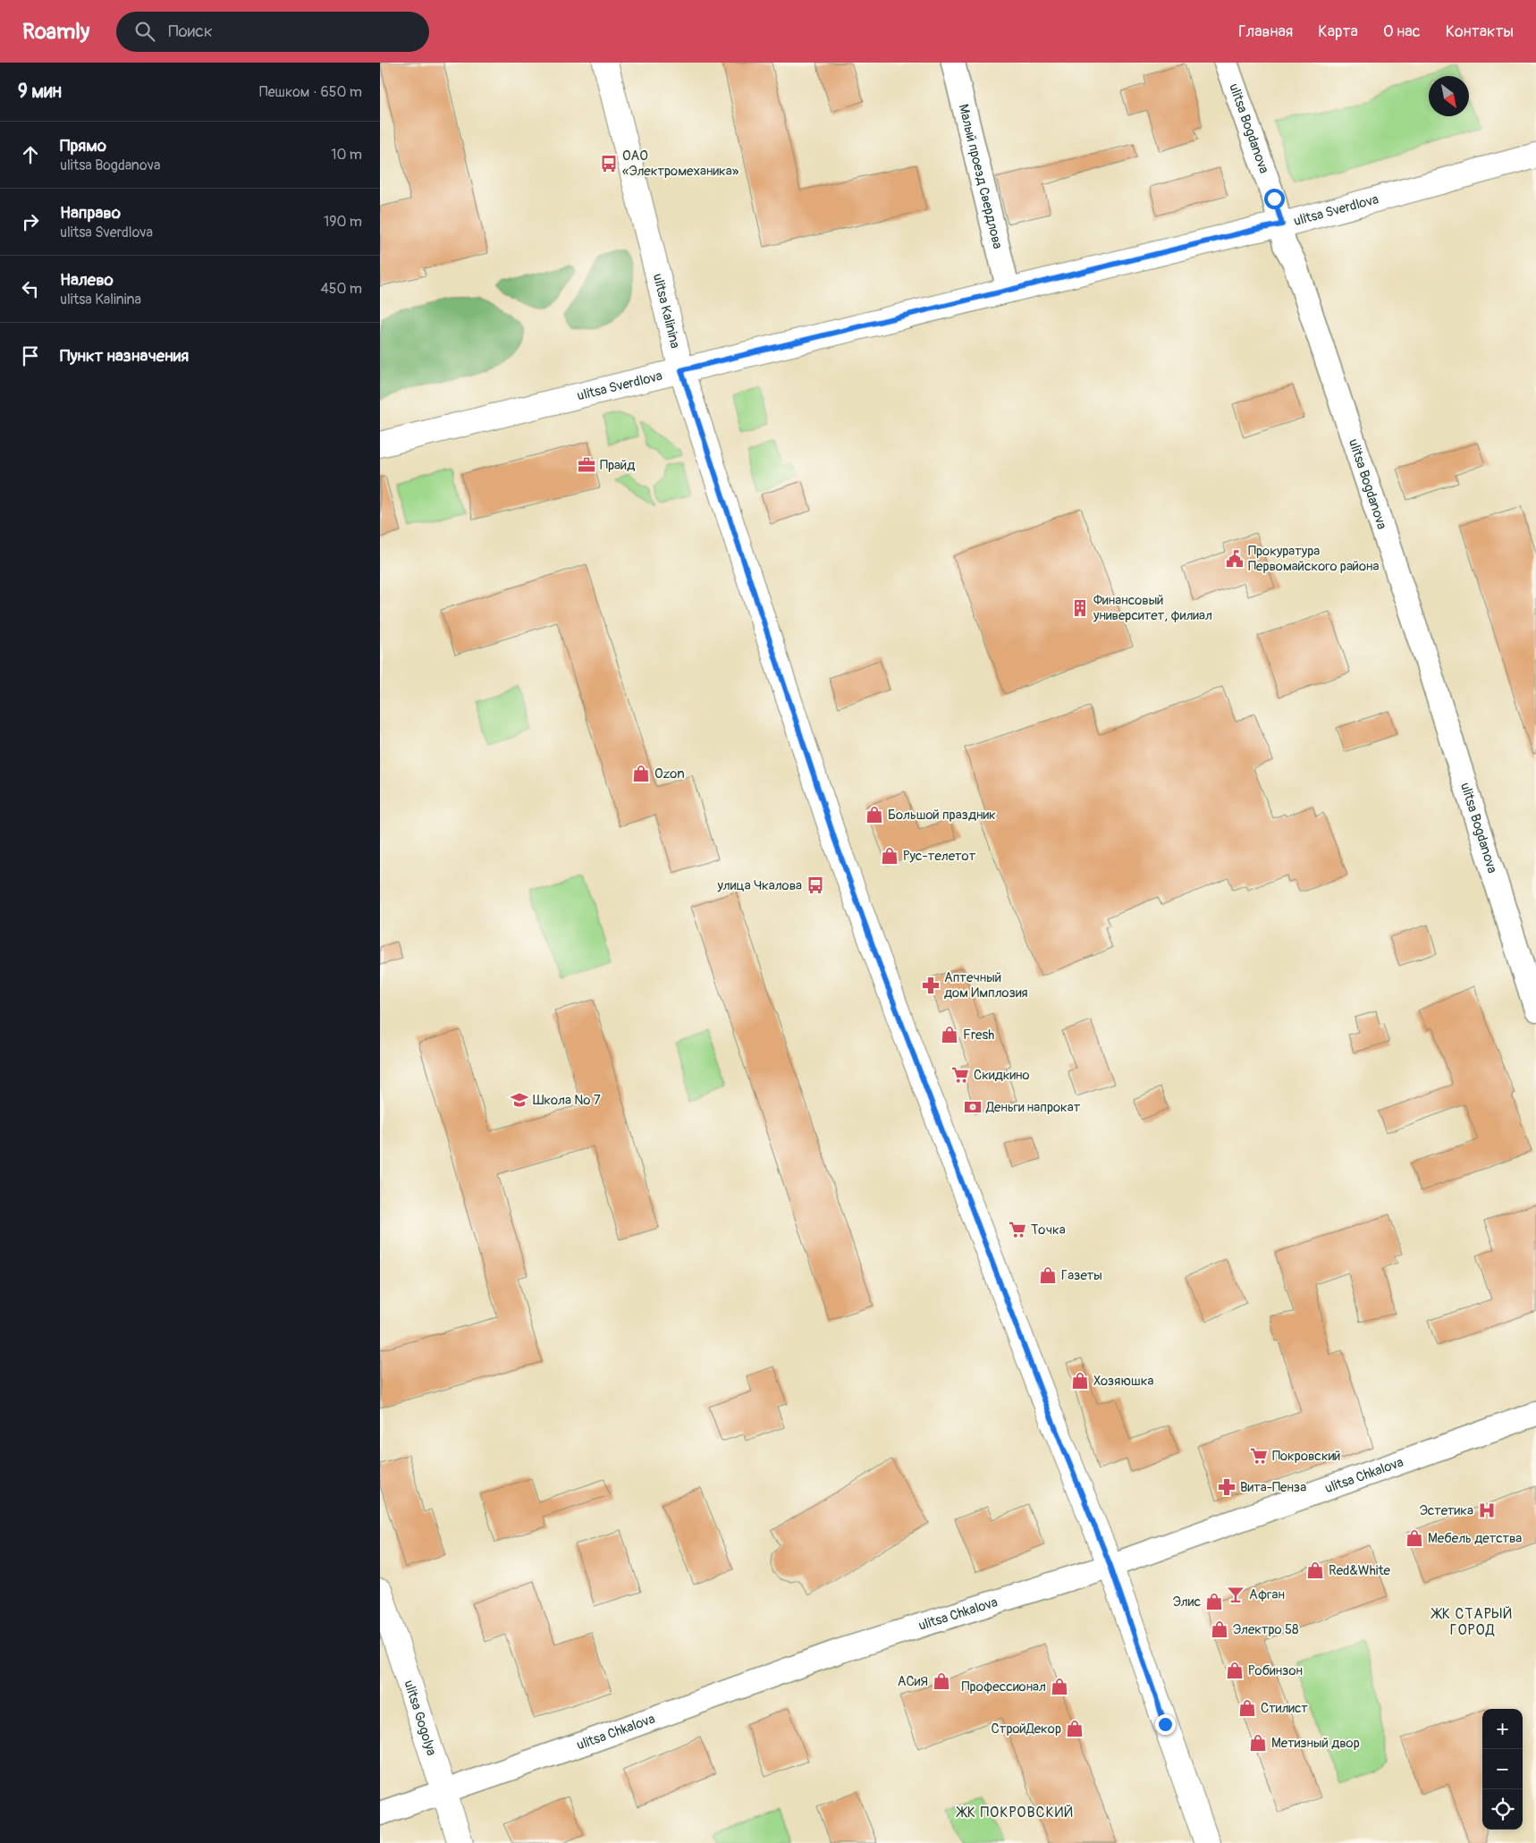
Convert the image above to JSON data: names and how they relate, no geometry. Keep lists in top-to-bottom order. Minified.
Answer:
{"streets":{"main road":["ulitsa Sverdlova","ulitsa Kalinina","ulitsa Gogolya"],"street":["ulitsa Bogdanova","Малый проезд Свердлова","ulitsa Chkalova"]},"crossings":[["ulitsa Bogdanova","ulitsa Sverdlova"],["Малый проезд Свердлова","ulitsa Sverdlova"],["ulitsa Sverdlova","ulitsa Kalinina"],["ulitsa Kalinina","ulitsa Chkalova"],["ulitsa Chkalova","ulitsa Gogolya"]],"districts":["ЖК СТАРЫЙ ГОРОД","ЖК ПОКРОВСКИЙ"],"places":{"bus stop":["ОАО «Электромеханика»","улица Чкалова"],"office":["Прайд"],"public building":["Прокуратура Первомайского района"],"building":["Финансовый университет, филиал"],"shop":["Ozon","Большой праздник","Рус-телетот","Fresh","Газеты","Хозяюшка","Мебель детства","Red&White","Элис","Электро 58","Робинзон","АСиЯ","Профессионал","Стилист","СтройДекор","Метизный двор"],"pharmacy":["Аптечный дом Имплозия","Вита-Пенза"],"supermarket":["Скидкино","Точка","Покровский"],"school or university":["Школа № 7"],"bank":["Деньги напрокат"],"hospital":["Эстетика"],"bar":["Афган"]},"north":"bottom right","page":{"header":"Roamly","search":"Поиск","nav":["Главная","Карта","О нас","Контакты"],"heading":["9 мин","Пешком · 650 m"],"list":[["Прямо","ulitsa Bogdanova","10 m"],["Направо","ulitsa Sverdlova","190 m"],["Налево","ulitsa Kalinina","450 m"],"Пункт назначения"],"map_buttons":["+","−"]}}
